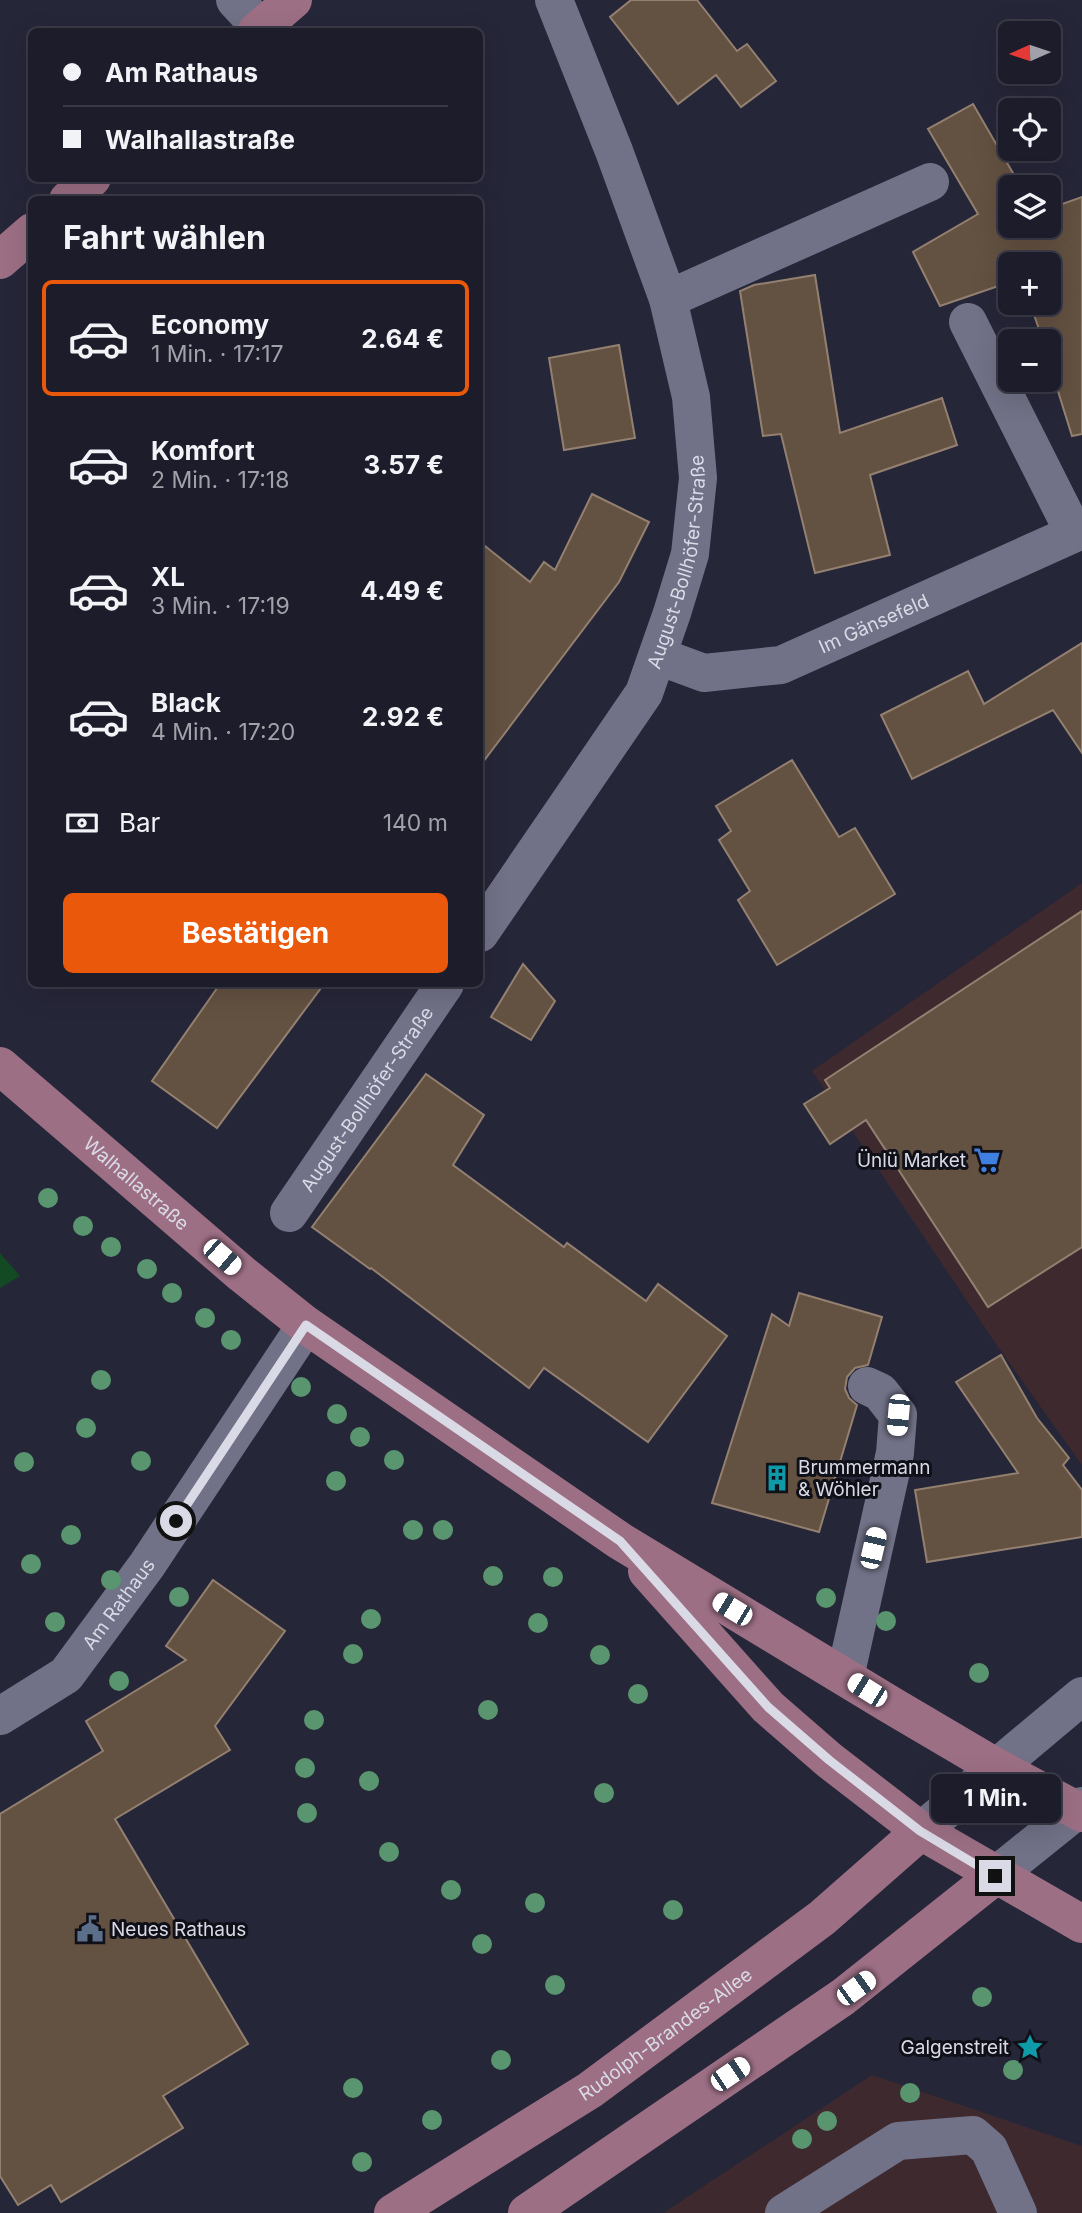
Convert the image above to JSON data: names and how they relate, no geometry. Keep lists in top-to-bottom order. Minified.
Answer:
{"streets":{"main road":["Walhallastraße","Rudolph-Brandes-Allee"],"street":["August-Bollhöfer-Straße","Im Gänsefeld","Am Rathaus"]},"crossings":[["August-Bollhöfer-Straße","Im Gänsefeld"],["Walhallastraße","Am Rathaus"],["Walhallastraße","Rudolph-Brandes-Allee"]],"places":{"supermarket":["Ünlü Market"],"building":["Brummermann & Wöhler"],"public building":["Neues Rathaus"],"place":["Galgenstreit"]},"north":"left","page":{"map_buttons":["+","−"],"banner":["Am Rathaus","Walhallastraße"],"heading":"Fahrt wählen","list":[{"name":"Economy","note":"1 Min. · 17:17","value":"2.64 €"},{"name":"Komfort","note":"2 Min. · 17:18","value":"3.57 €"},{"name":"XL","note":"3 Min. · 17:19","value":"4.49 €"},{"name":"Black","note":"4 Min. · 17:20","value":"2.92 €"}],"pay":["Bar","140 m"],"buttons":"Bestätigen","bubble":"1 Min."}}
